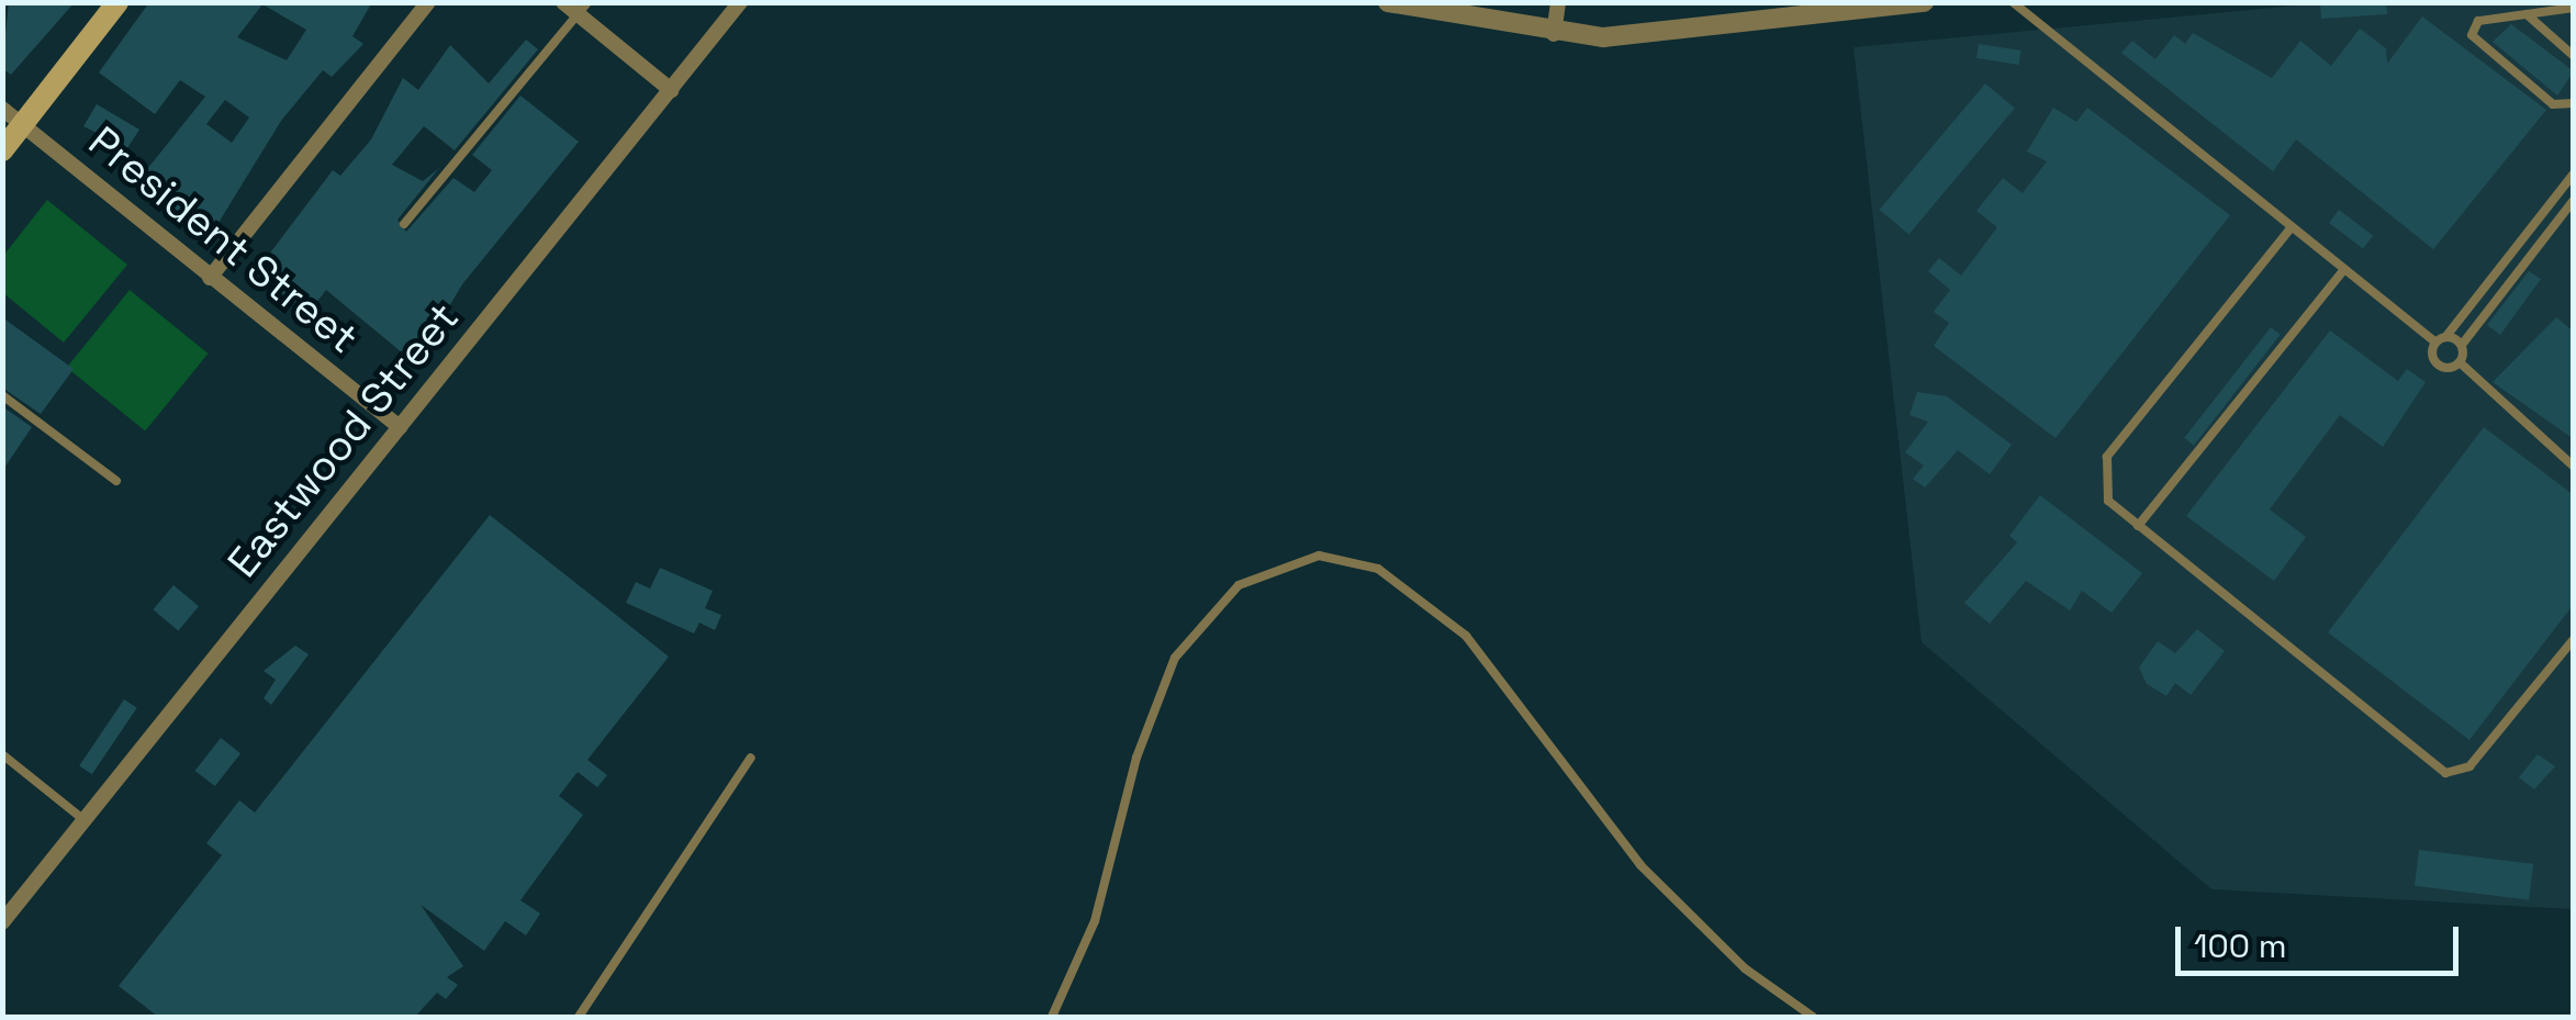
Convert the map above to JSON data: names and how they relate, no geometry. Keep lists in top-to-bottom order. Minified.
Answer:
{"streets":{"street":["President Street","Eastwood Street"]},"crossings":[["President Street","Eastwood Street"]],"scale_bar":"100 m"}
